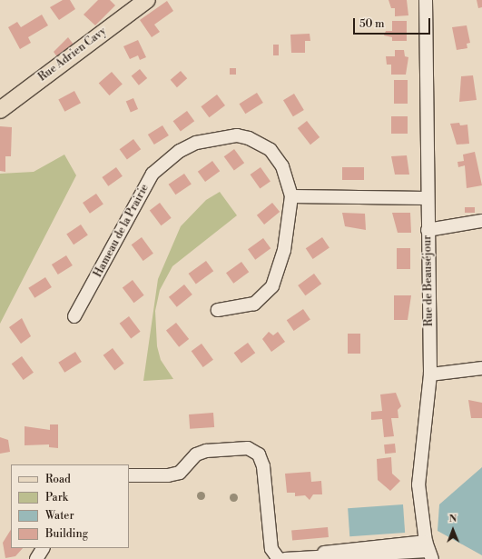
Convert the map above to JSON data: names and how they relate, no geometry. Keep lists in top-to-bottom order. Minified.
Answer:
{"streets":{"main road":["Rue Adrien Cavy"],"street":["Hameau de la Prairie","Rue de Beauséjour"]},"legend":["Road","Park","Water","Building"],"scale_bar":"50 m","north":"top"}
